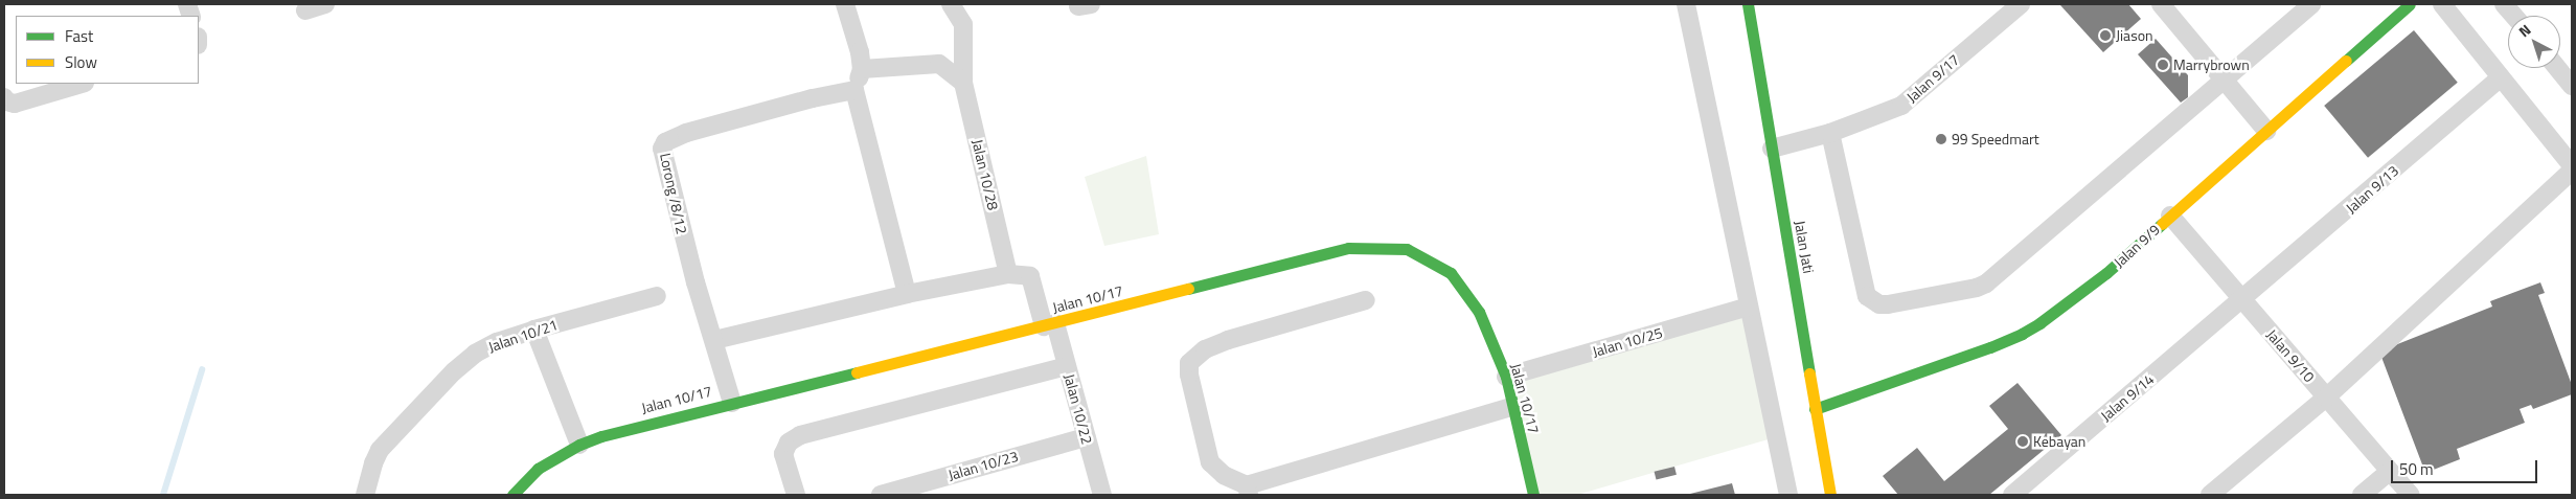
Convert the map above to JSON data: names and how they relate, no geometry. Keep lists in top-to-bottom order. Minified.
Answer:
{"streets":{"street":["Jalan 9/17","Jalan 10/28","Jalan 9/13","Lorong /8/12","Jalan 9/9","Jalan Jati","Jalan 10/17","Jalan 10/21","Jalan 10/25","Jalan 9/10","Jalan 9/14","Jalan 10/22","Jalan 10/23"]},"crossings":[["Jalan 9/17","Jalan Jati"],["Jalan 9/13","Jalan 9/10"],["Jalan 9/13","Jalan 9/14"],["Lorong /8/12","Jalan 10/17"],["Jalan 9/9","Jalan Jati"],["Jalan 9/9","Jalan 9/10"],["Jalan 10/17","Jalan 10/25"],["Jalan 10/17","Jalan 10/22"],["Jalan 9/10","Jalan 9/14"],["Jalan 10/22","Jalan 10/23"]],"places":["Jiason","Marrybrown","99 Speedmart","Kebayan"],"legend":["Fast","Slow"],"scale_bar":"50 m","north":"top left"}
